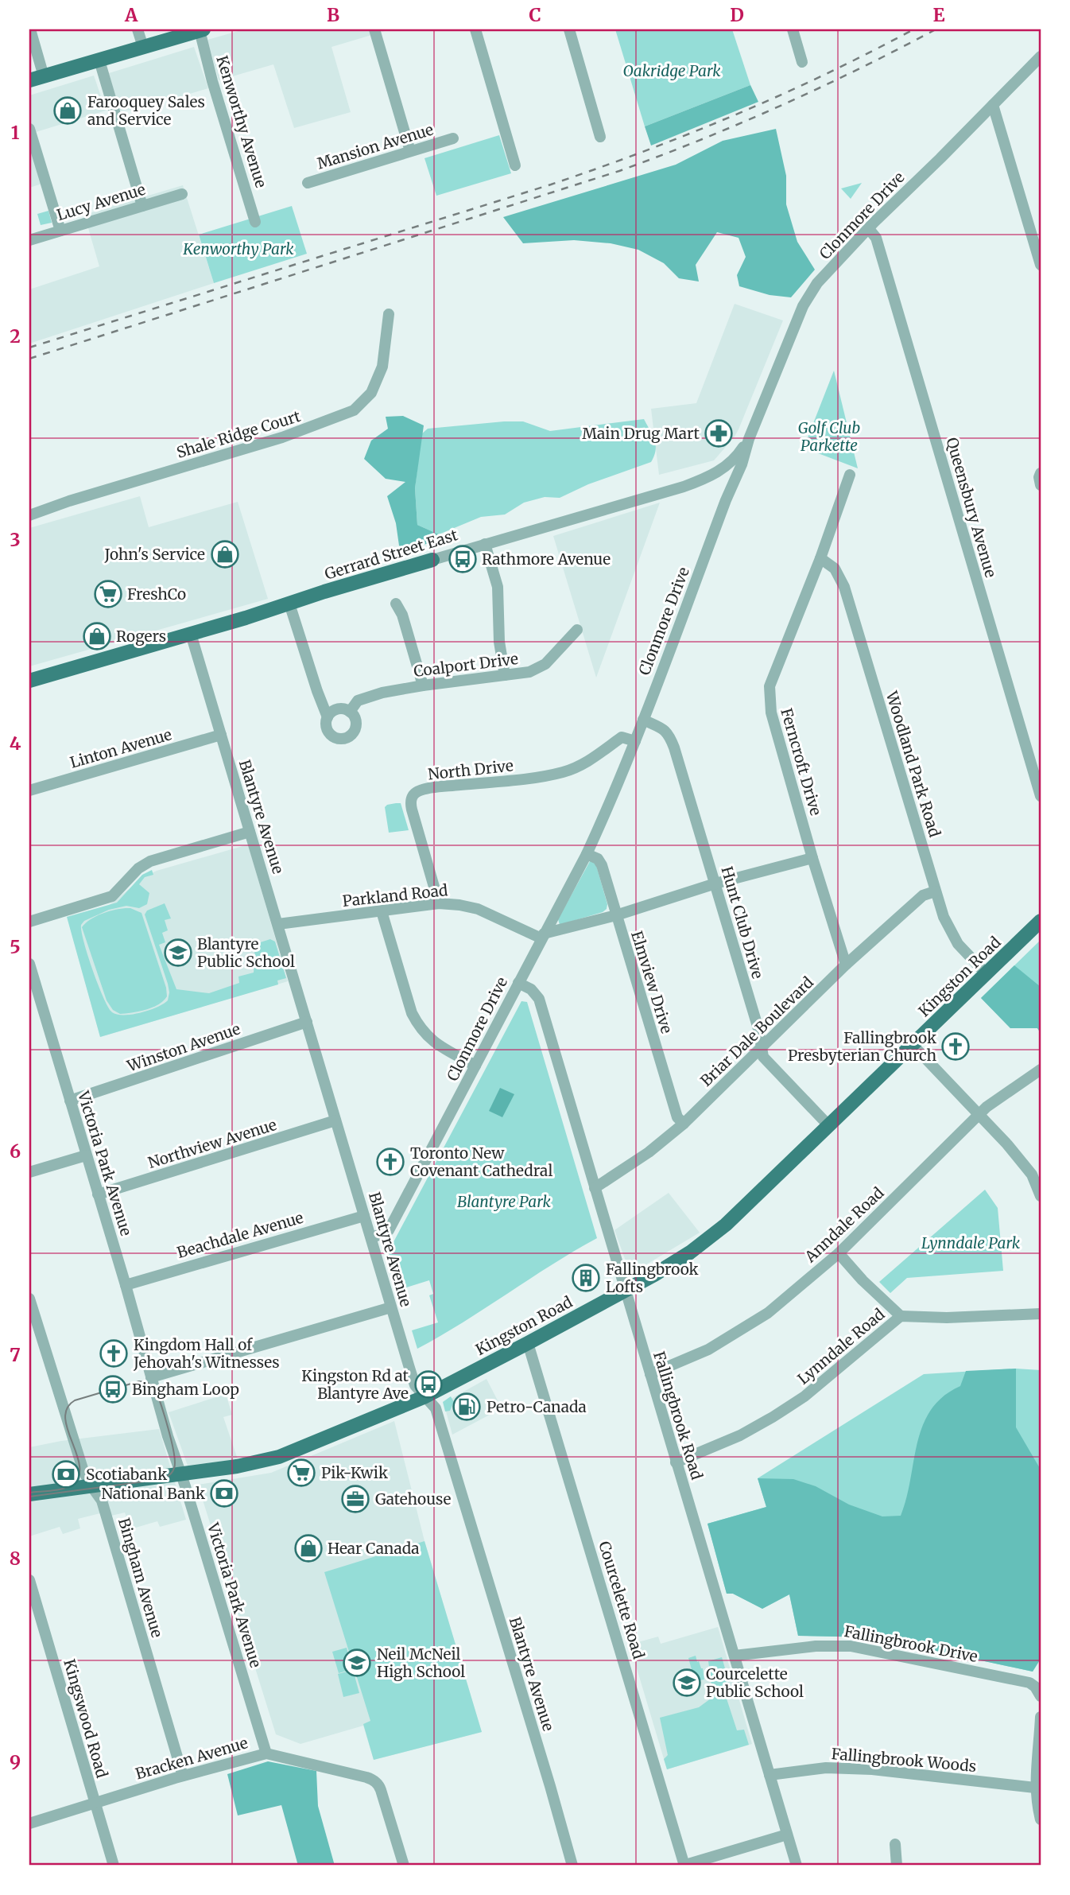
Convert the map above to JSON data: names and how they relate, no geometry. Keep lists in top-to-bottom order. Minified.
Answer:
{"streets":{"main road":["Gerrard Street East","Kingston Road"],"street":["Kenworthy Avenue","Mansion Avenue","Lucy Avenue","Clonmore Drive","Shale Ridge Court","Queensbury Avenue","Coalport Drive","Linton Avenue","Ferncroft Drive","Woodland Park Road","North Drive","Blantyre Avenue","Parkland Road","Hunt Club Drive","Elmview Drive","Briar Dale Boulevard","Winston Avenue","Northview Avenue","Victoria Park Avenue","Anndale Road","Beachdale Avenue","Lynndale Road","Fallingbrook Road","Bingham Avenue","Courcelette Road","Fallingbrook Drive","Kingswood Road","Bracken Avenue","Fallingbrook Woods"]},"crossings":[["Clonmore Drive","Queensbury Avenue"],["Clonmore Drive","Gerrard Street East"],["Clonmore Drive","North Drive"],["Clonmore Drive","Blantyre Avenue"],["Clonmore Drive","Parkland Road"],["Clonmore Drive","Hunt Club Drive"],["Clonmore Drive","Elmview Drive"],["Clonmore Drive","Fallingbrook Road"],["Gerrard Street East","Blantyre Avenue"],["Linton Avenue","Blantyre Avenue"],["Ferncroft Drive","Woodland Park Road"],["Ferncroft Drive","Briar Dale Boulevard"],["Woodland Park Road","Kingston Road"],["Woodland Park Road","Briar Dale Boulevard"],["North Drive","Parkland Road"],["Blantyre Avenue","Parkland Road"],["Blantyre Avenue","Kingston Road"],["Blantyre Avenue","Winston Avenue"],["Blantyre Avenue","Northview Avenue"],["Blantyre Avenue","Beachdale Avenue"],["Hunt Club Drive","Kingston Road"],["Hunt Club Drive","Briar Dale Boulevard"],["Kingston Road","Victoria Park Avenue"],["Kingston Road","Fallingbrook Road"],["Kingston Road","Bingham Avenue"],["Kingston Road","Courcelette Road"],["Elmview Drive","Briar Dale Boulevard"],["Briar Dale Boulevard","Fallingbrook Road"],["Winston Avenue","Victoria Park Avenue"],["Northview Avenue","Victoria Park Avenue"],["Victoria Park Avenue","Beachdale Avenue"],["Victoria Park Avenue","Bracken Avenue"],["Anndale Road","Fallingbrook Road"],["Lynndale Road","Fallingbrook Road"],["Fallingbrook Road","Fallingbrook Drive"],["Fallingbrook Road","Fallingbrook Woods"],["Bingham Avenue","Bracken Avenue"],["Kingswood Road","Bracken Avenue"]],"parks":["Oakridge Park","Kenworthy Park","Golf Club Parkette","Blantyre Park","Lynndale Park"],"places":{"shop":["Farooquey Sales and Service","John's Service","Rogers","Hear Canada"],"pharmacy":["Main Drug Mart"],"bus stop":["Rathmore Avenue","Kingston Rd at Blantyre Ave","Bingham Loop"],"supermarket":["FreshCo","Pik-Kwik"],"school or university":["Blantyre Public School","Neil McNeil High School","Courcelette Public School"],"church":["Fallingbrook Presbyterian Church","Toronto New Covenant Cathedral","Kingdom Hall of Jehovah's Witnesses"],"building":["Fallingbrook Lofts"],"fuel station":["Petro-Canada"],"bank":["Scotiabank","National Bank"],"office":["Gatehouse"]},"grid":{"columns":["A","B","C","D","E"],"rows":["1","2","3","4","5","6","7","8","9"]}}
